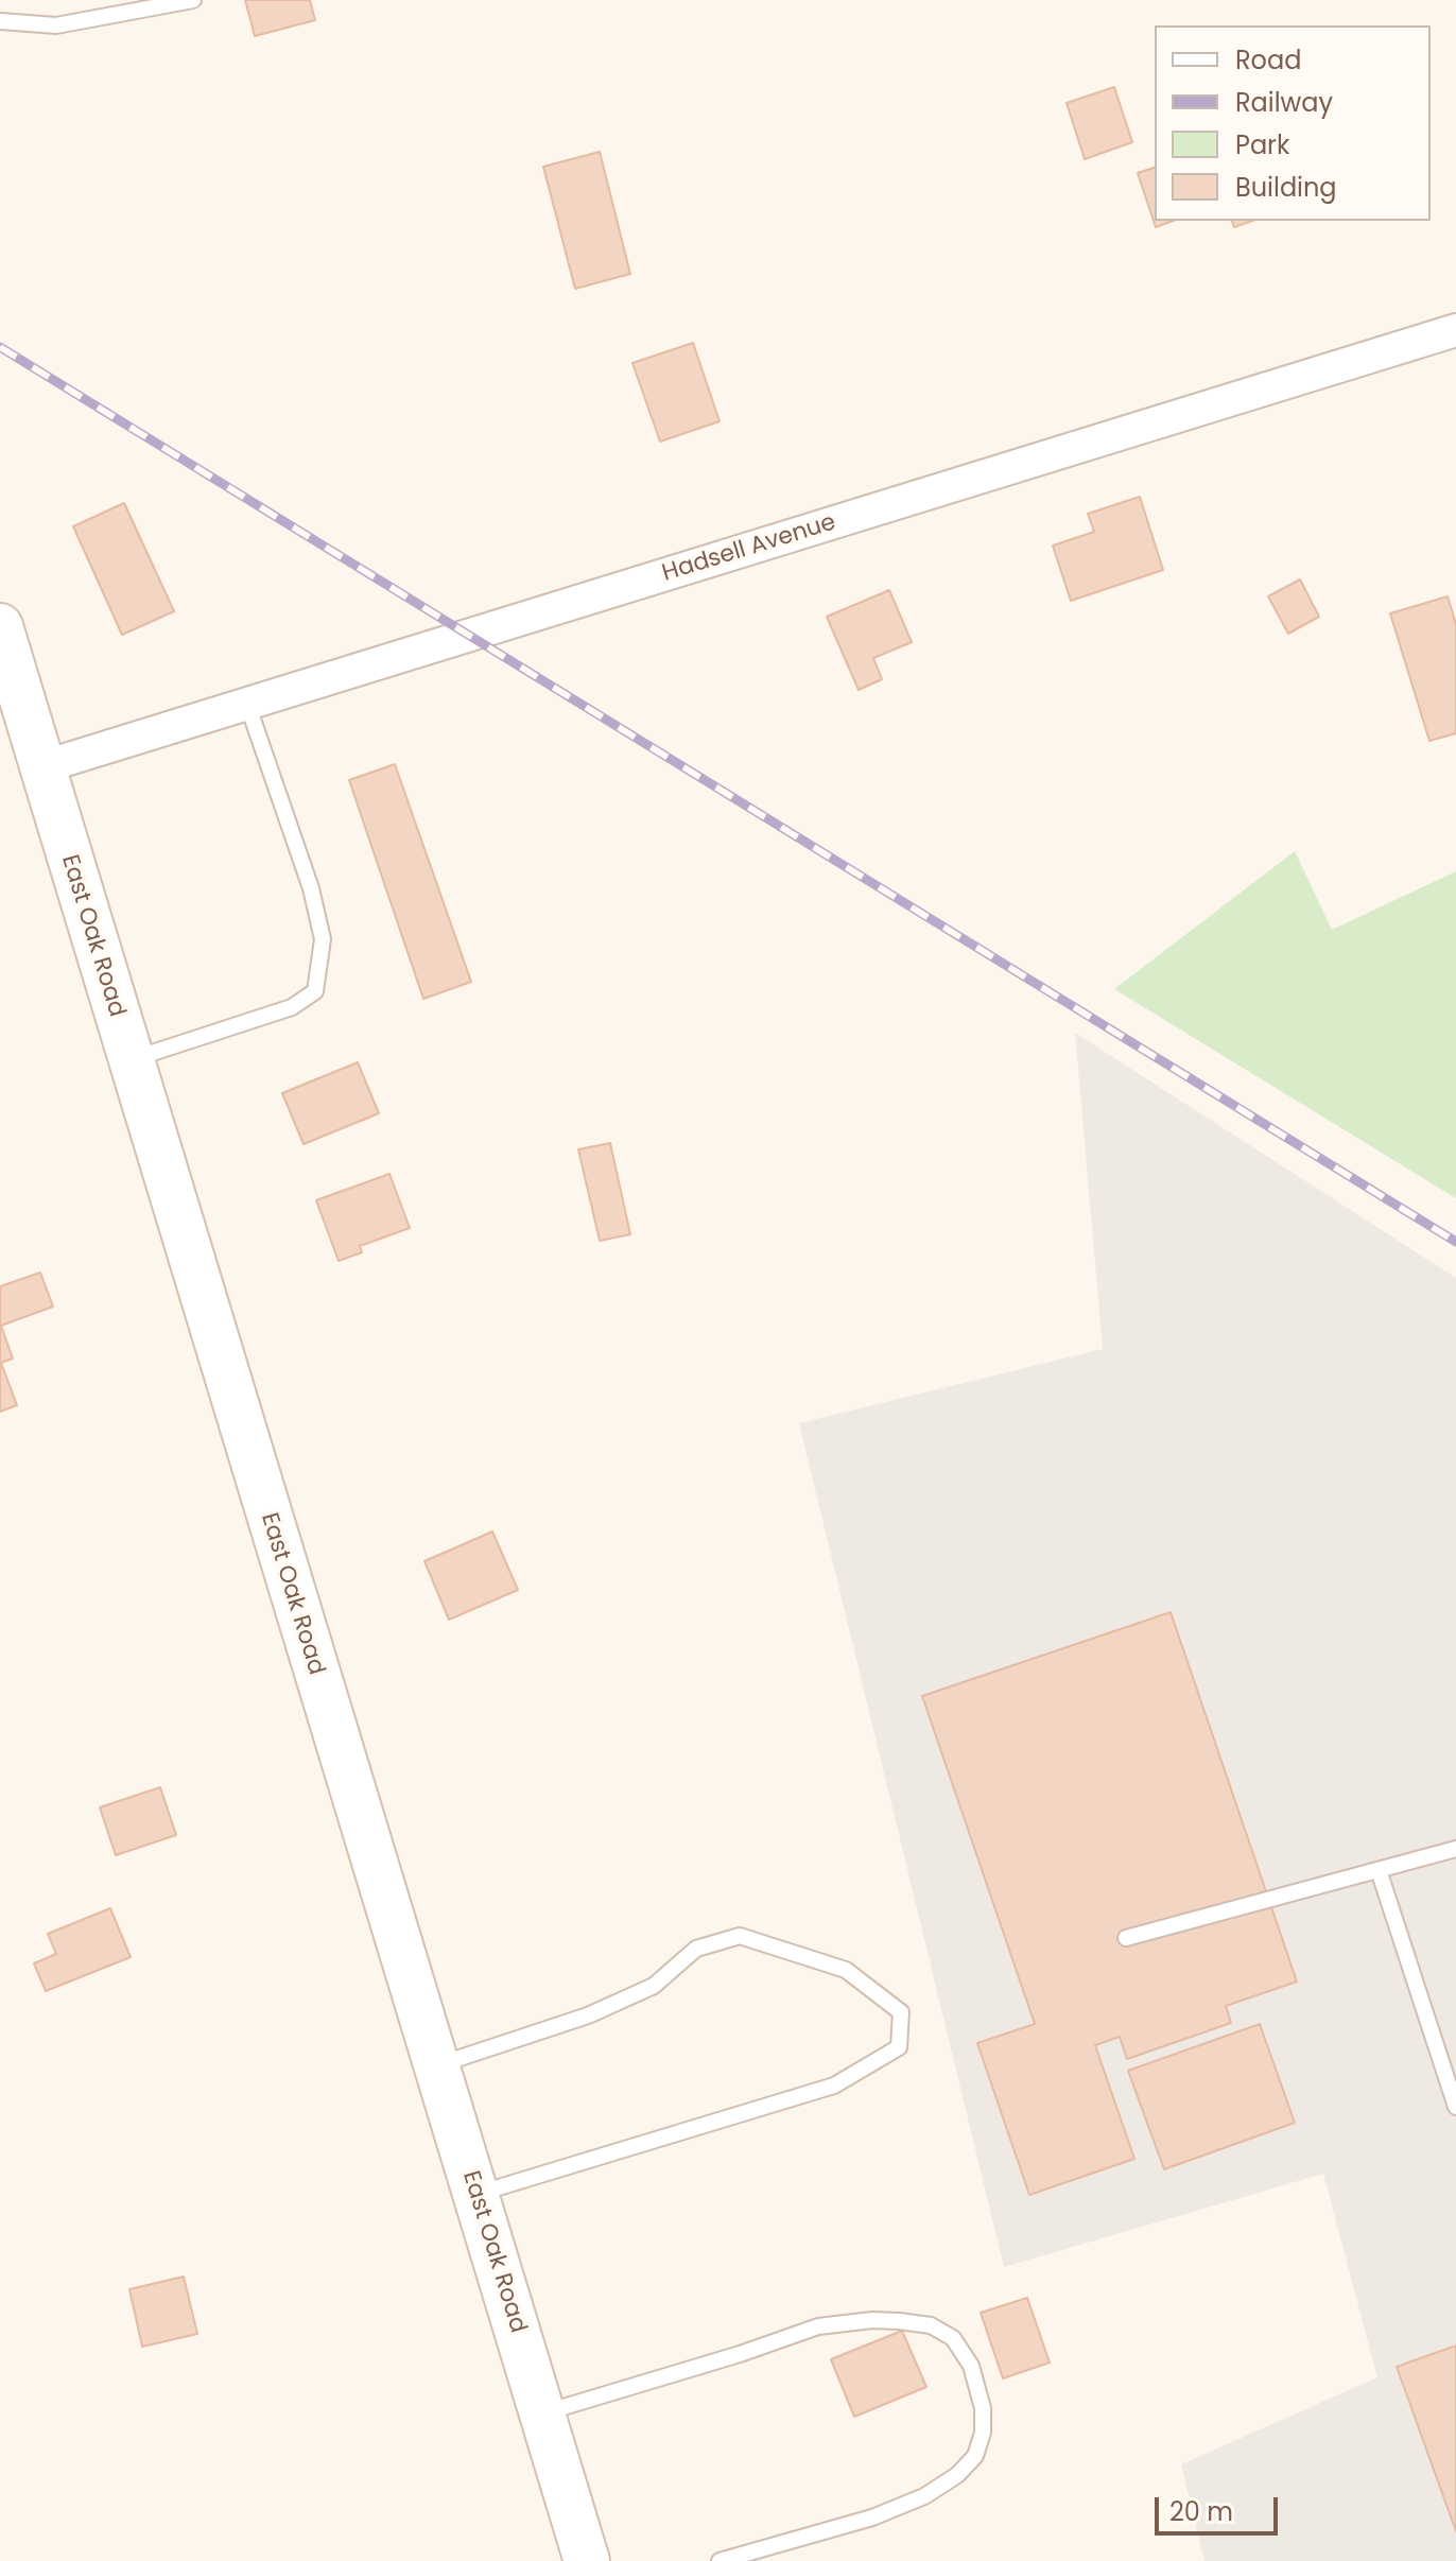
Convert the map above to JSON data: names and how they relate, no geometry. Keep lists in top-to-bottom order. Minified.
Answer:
{"streets":{"street":["Hadsell Avenue","East Oak Road"]},"crossings":[["Hadsell Avenue","East Oak Road"]],"legend":["Road","Railway","Park","Building"],"scale_bar":"20 m"}
